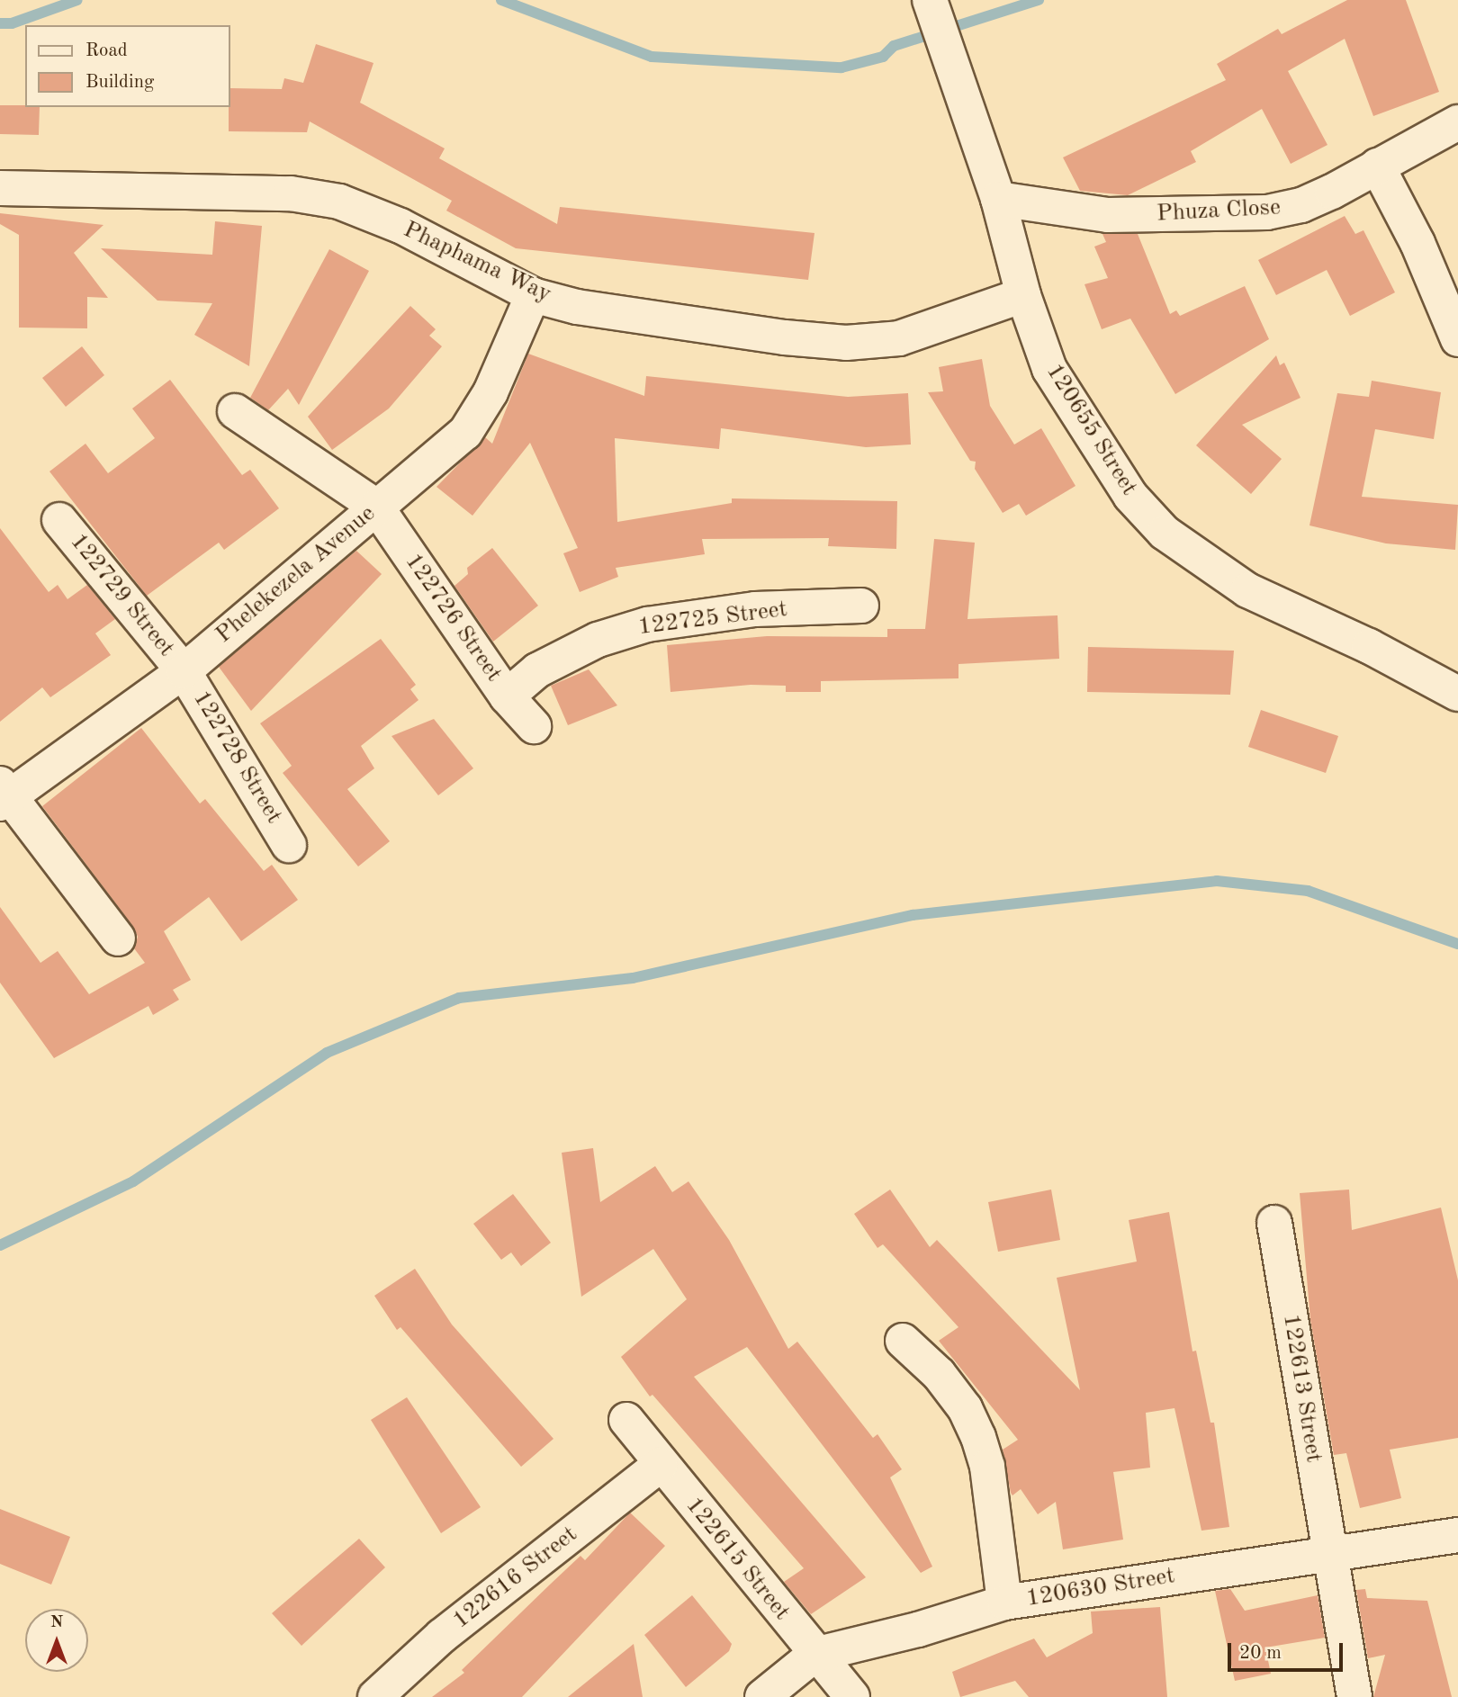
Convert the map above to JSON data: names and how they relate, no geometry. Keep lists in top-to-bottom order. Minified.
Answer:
{"streets":{"street":["Phuza Close","Phaphama Way","120655 Street","Phelekezela Avenue","122729 Street","122726 Street","122725 Street","122728 Street","122613 Street","122615 Street","122616 Street","120630 Street"]},"crossings":[["Phuza Close","120655 Street"],["Phaphama Way","120655 Street"],["Phaphama Way","Phelekezela Avenue"],["Phelekezela Avenue","122729 Street"],["Phelekezela Avenue","122726 Street"],["Phelekezela Avenue","122728 Street"],["122729 Street","122728 Street"],["122726 Street","122725 Street"],["122613 Street","120630 Street"],["122615 Street","122616 Street"],["122615 Street","120630 Street"]],"legend":["Road","Building"],"scale_bar":"20 m","north":"top"}
